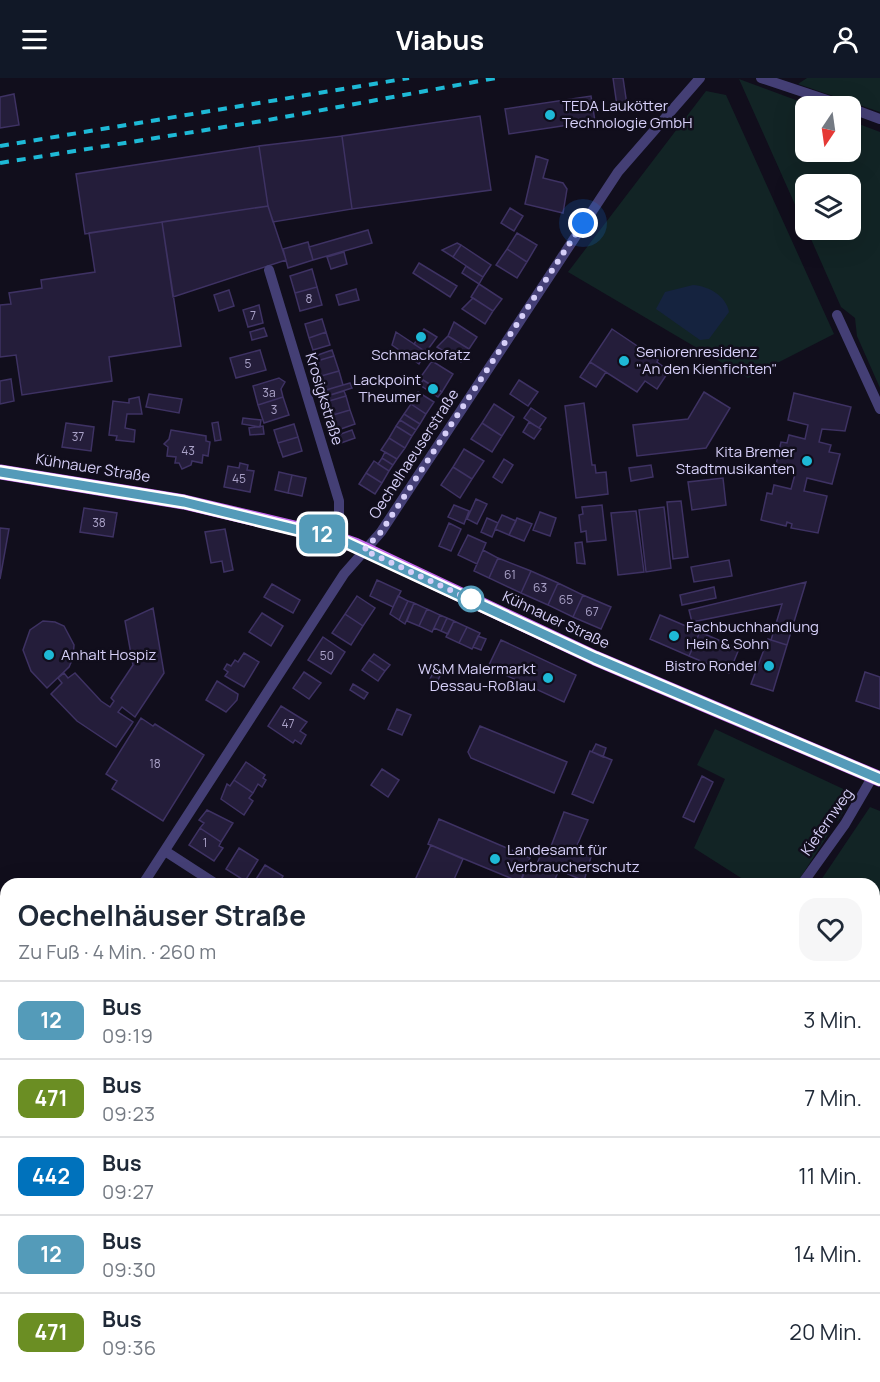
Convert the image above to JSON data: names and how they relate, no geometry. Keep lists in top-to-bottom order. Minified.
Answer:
{"streets":{"main road":["Kühnauer Straße"],"street":["Krosigkstraße","Oechelhaeuserstraße","Kiefernweg"]},"crossings":[["Krosigkstraße","Kühnauer Straße"],["Oechelhaeuserstraße","Kühnauer Straße"],["Kühnauer Straße","Kiefernweg"]],"places":["TEDA Laukötter Technologie GmbH","Schmackofatz","Seniorenresidenz \"An den Kienfichten\"","Lackpoint Theumer","Kita Bremer Stadtmusikanten","Fachbuchhandlung Hein & Sohn","Anhalt Hospiz","Bistro Rondel","W&M Malermarkt Dessau-Roßlau","Landesamt für Verbraucherschutz"],"lines":["bus line 12"],"house_numbers":["8","7","5","3a","3","37","43","45","38","61","63","65","67","50","47","18","1"],"north":"bottom","page":{"header":"Viabus","on_map":"12","heading":["Oechelhäuser Straße","Zu Fuß · 4 Min. · 260 m"],"list":[{"mark":"12","name":"Bus","note":"09:19","value":"3 Min."},{"mark":"471","name":"Bus","note":"09:23","value":"7 Min."},{"mark":"442","name":"Bus","note":"09:27","value":"11 Min."},{"mark":"12","name":"Bus","note":"09:30","value":"14 Min."},{"mark":"471","name":"Bus","note":"09:36","value":"20 Min."}]}}
